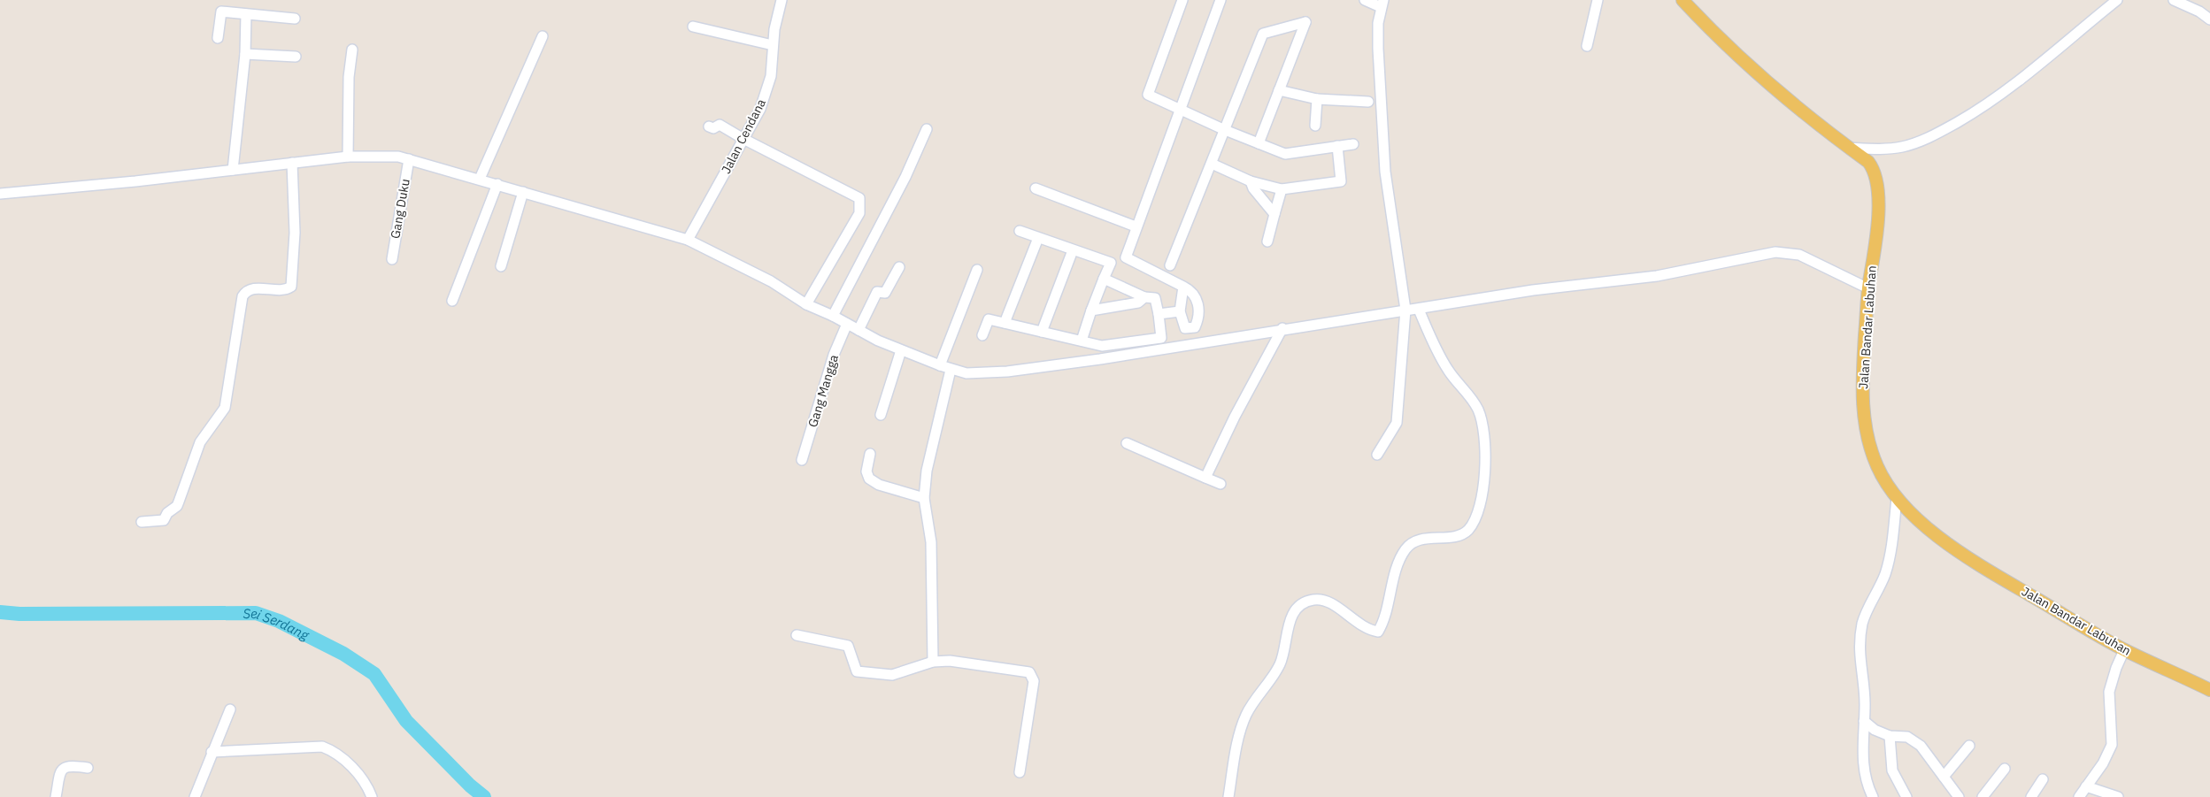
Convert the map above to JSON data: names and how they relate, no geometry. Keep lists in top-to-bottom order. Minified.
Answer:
{"streets":{"main road":["Jalan Bandar Labuhan"],"street":["Jalan Cendana","Gang Duku","Gang Mangga"]},"water":["Sei Serdang"]}
